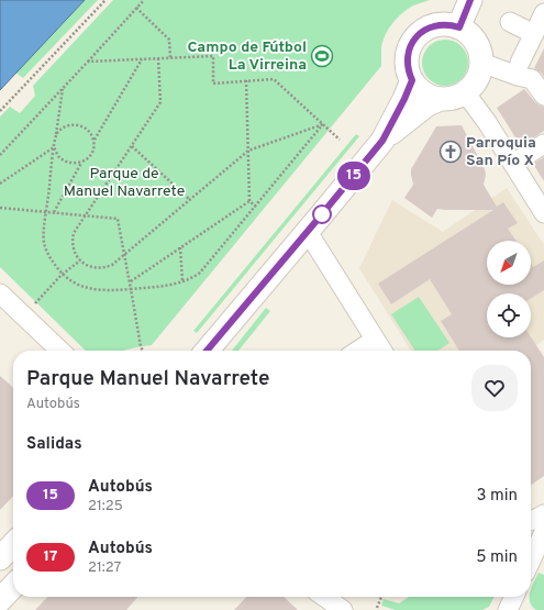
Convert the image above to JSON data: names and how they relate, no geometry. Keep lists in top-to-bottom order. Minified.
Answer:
{"parks":["Parque de Manuel Navarrete"],"places":{"sports":["Campo de Fútbol La Virreina"],"church":["Parroquia San Pío X"]},"lines":["bus line 15"],"north":"bottom left","page":{"on_map":"15","heading":[["Parque Manuel Navarrete","Autobús"],"Salidas"],"list":[{"mark":"15","name":"Autobús","note":"21:25","value":"3 min"},{"mark":"17","name":"Autobús","note":"21:27","value":"5 min"}]}}
